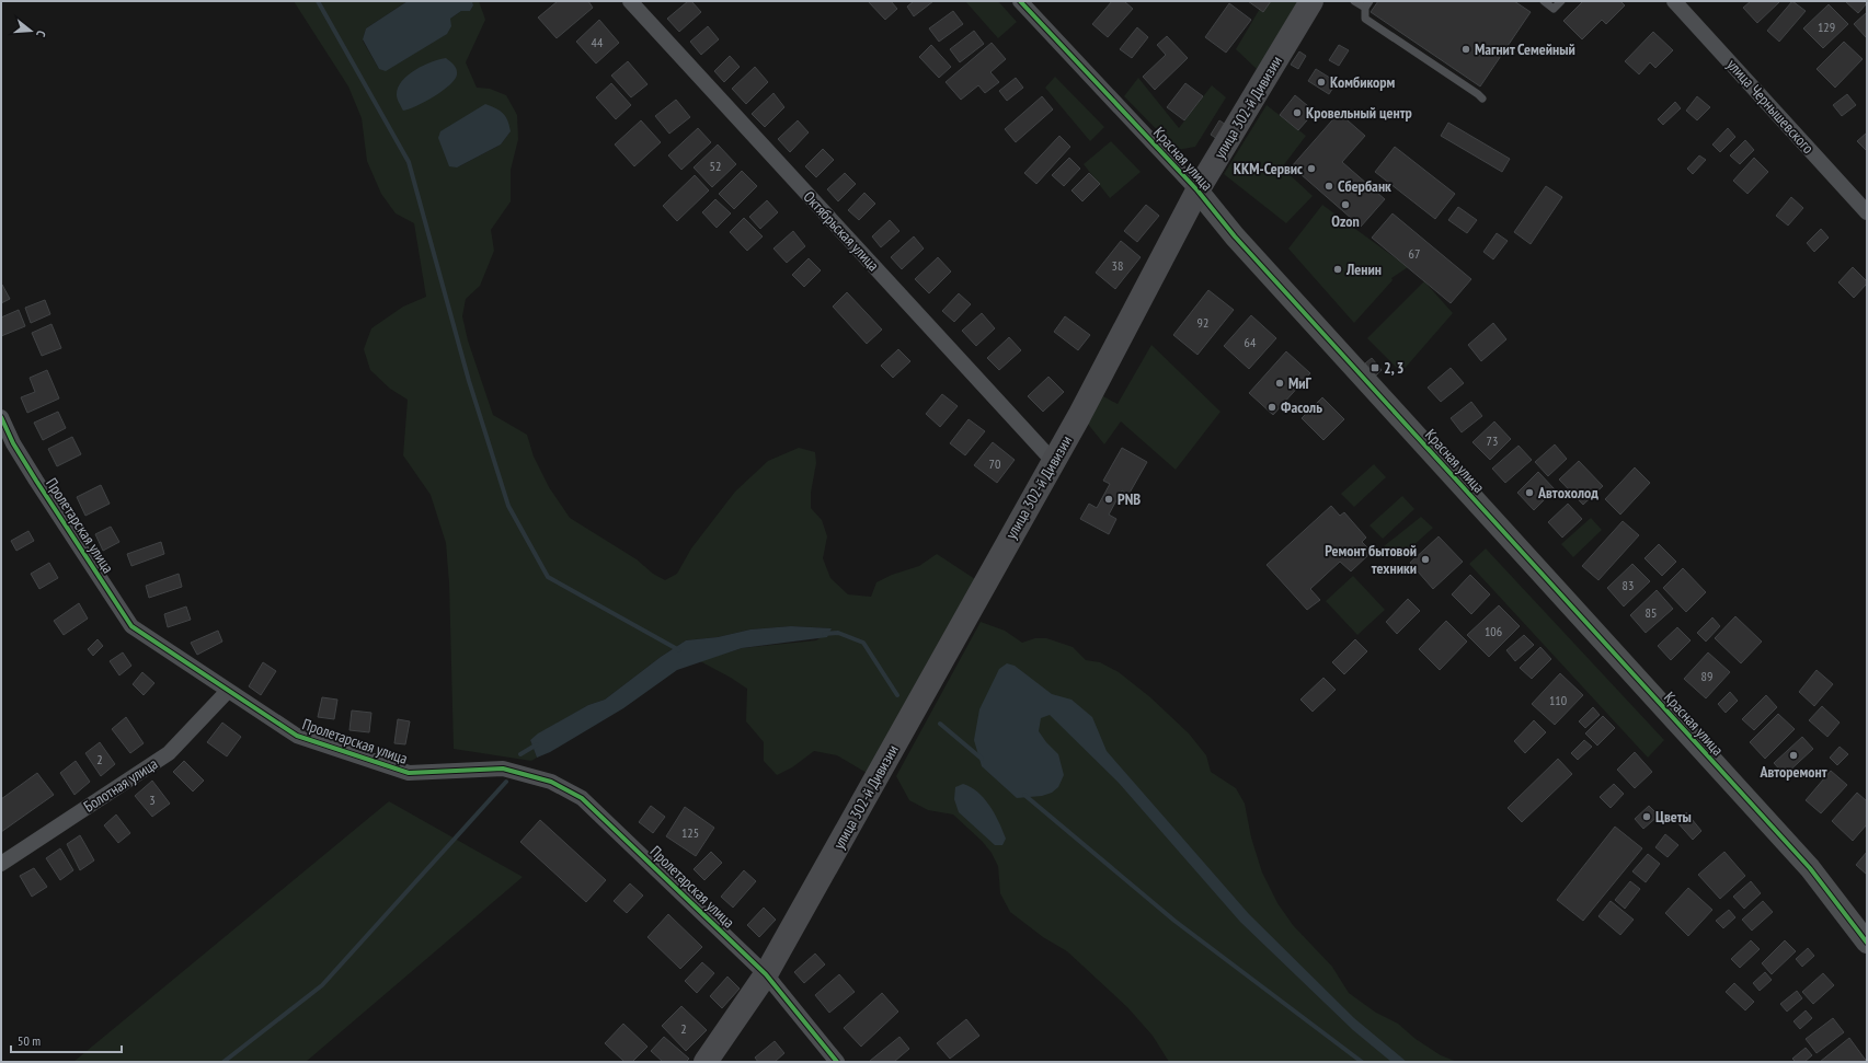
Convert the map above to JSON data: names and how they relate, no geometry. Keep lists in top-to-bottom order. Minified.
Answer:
{"streets":{"main road":["улица 302-й Дивизии"],"street":["улица Чернышевского","Красная улица","Октябрьская улица","Пролетарская улица","Болотная улица"]},"crossings":[["улица 302-й Дивизии","Красная улица"],["улица 302-й Дивизии","Октябрьская улица"],["улица 302-й Дивизии","Пролетарская улица"],["Пролетарская улица","Болотная улица"]],"places":{"other":["Магнит Семейный","Комбикорм","Кровельный центр","ККМ-Сервис","Сбербанк","Ozon","Ленин","МиГ","Фасоль","Автохолод","PNB","Ремонт бытовой техники","Авторемонт","Цветы"],"transit":["2, 3"]},"house_numbers":["129","44","52","67","38","92","64","73","70","83","85","106","89","110","2","3","125","2"],"scale_bar":"50 m","north":"right"}
